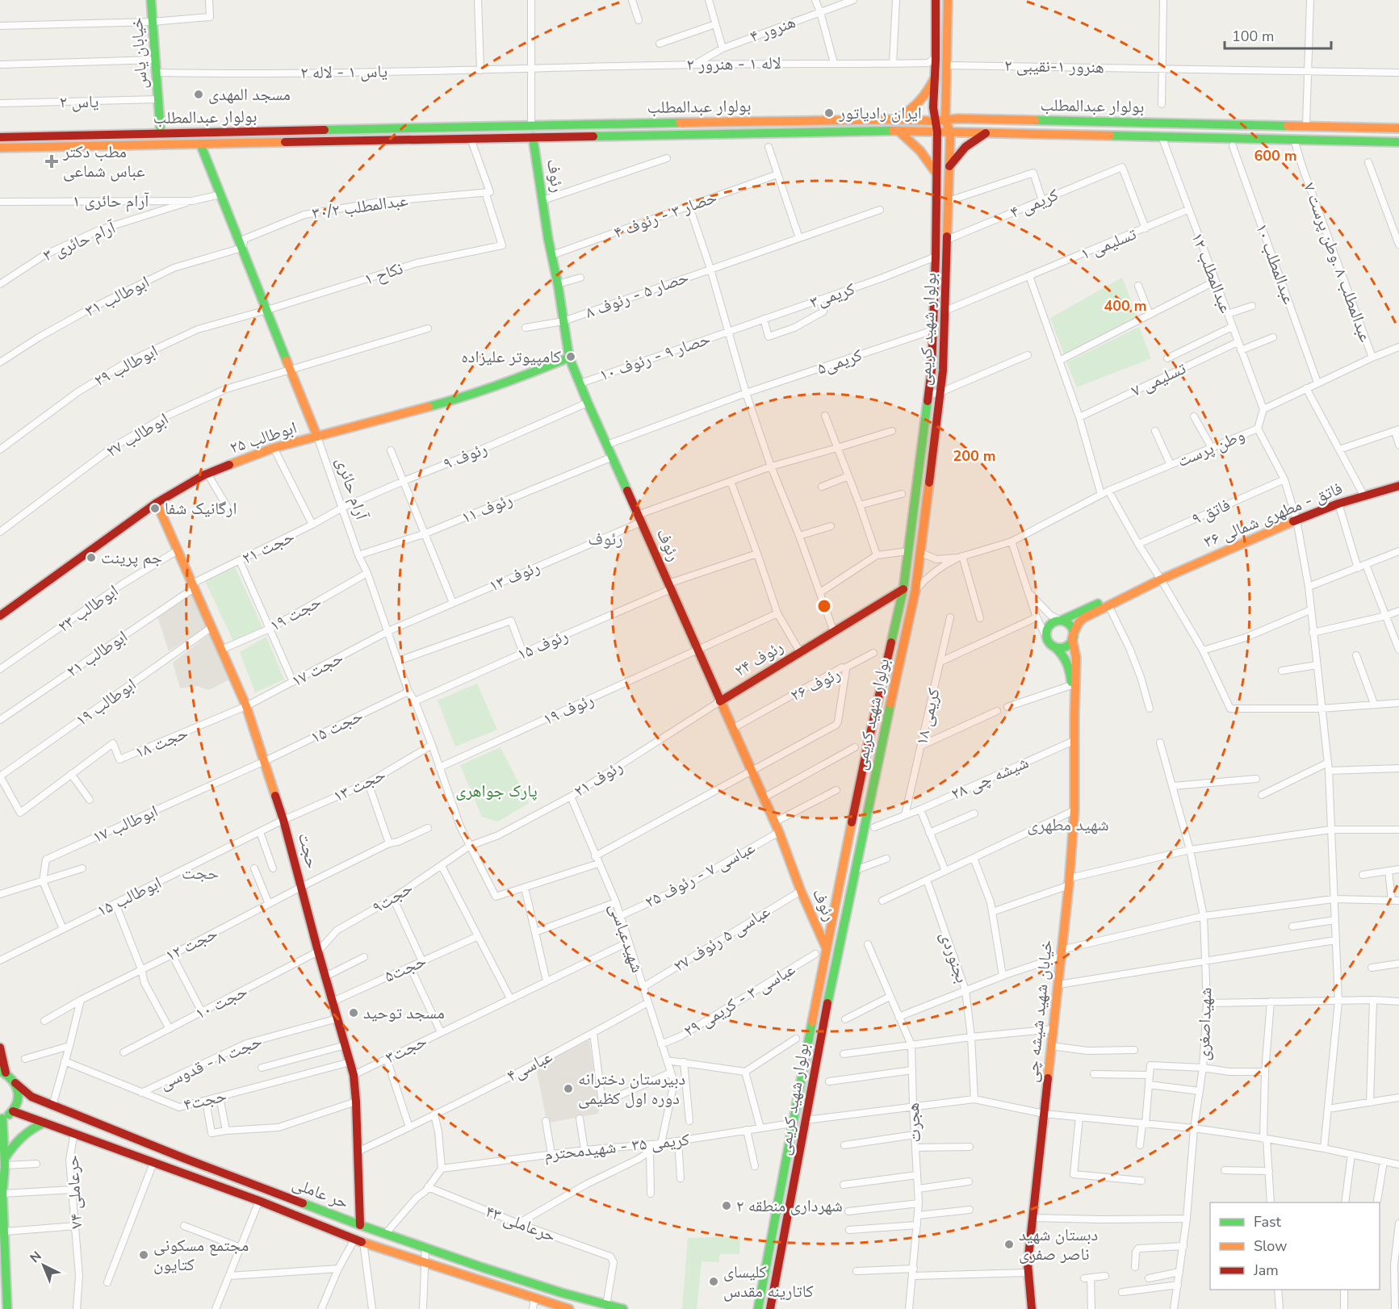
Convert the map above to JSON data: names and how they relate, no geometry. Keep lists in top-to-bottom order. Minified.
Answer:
{"streets":{"main road":["خیابان یاس","بولوار عبدالمطلب","رئوف","بولوار شهید کریمی","ابوطالب ۲۵","آرام حائری","فاتق - مطهری شمالی ۳۶","رئوف ۲۴","حجت","خیابان شهید شیشه چی","حر عاملی"],"street":["هنرور ۴","لاله ۱ - هنرور ۲","هنرور ۱-نقیبی ۲","یاس ۱ - لاله ۲","یاس ۲","آرام حائری ۱","کریمی ۴","عبدالمطلب ۳۰/۲","حصار ۳ - رئوف ۴","آرام حائری ۳","تسلیمی ۱","عبدالمطلب ۸ .وطن پرست ۷","عبدالمطلب ۱۰","عبدالمطلب ۱۲","نکاح ۱","حصار ۵ - رئوف ۸","کریمی۳","ابوطالب ۳۱","حصار ۹ - رئوف ۱۰","کریمی۵","ابوطالب ۲۹","تسلیمی ۷","ابوطالب ۲۷","وطن پرست","رئوف ۹","رئوف ۱۱","فاتق ۹","حجت ۲۱","رئوف ۱۳","ابوطالب ۲۳","حجت ۱۹","رئوف ۱۵","ابوطالب ۲۱","حجت ۱۷","رئوف ۲۶","ابوطالب ۱۹","رئوف ۱۹","کریمی ۱۸","حجت ۱۵","حجت ۱۸","شیشه چی ۲۸","رئوف ۲۱","حجت ۱۳","ابوطالب ۱۷","عباسی ۷ - رئوف ۲۵","ابوطالب ۱۵","حجت۹","شهیدعباسی","عباسی ۵ رئوف ۲۷","حجت ۱۲","بجنوردی","حجت۵","عباسی ۳ - کریمی ۲۹","حجت ۱۰","شهیداصغری","حجت۳","حجت ۸ - قدوسی","عباسی۴","حجت۴","هجرت","کریمی ۳۵ - شهیدمحترم","حرعاملی ۷۴","حرعاملی ۴۳"]},"crossings":[["هنرور ۴","لاله ۱ - هنرور ۲"],["خیابان یاس","یاس ۱ - لاله ۲"],["خیابان یاس","یاس ۲"],["خیابان یاس","بولوار عبدالمطلب"],["لاله ۱ - هنرور ۲","یاس ۱ - لاله ۲"],["بولوار عبدالمطلب","رئوف"],["بولوار عبدالمطلب","عبدالمطلب ۸ .وطن پرست ۷"],["بولوار عبدالمطلب","عبدالمطلب ۱۲"],["بولوار عبدالمطلب","بولوار شهید کریمی"],["بولوار عبدالمطلب","آرام حائری"],["رئوف","حصار ۳ - رئوف ۴"],["رئوف","حصار ۵ - رئوف ۸"],["رئوف","بولوار شهید کریمی"],["رئوف","حصار ۹ - رئوف ۱۰"],["رئوف","کریمی۵"],["رئوف","ابوطالب ۲۵"],["رئوف","رئوف ۹"],["رئوف","رئوف ۱۱"],["رئوف","رئوف ۱۳"],["رئوف","رئوف ۱۵"],["رئوف","رئوف ۲۴"],["رئوف","رئوف ۲۶"],["رئوف","رئوف ۱۹"],["رئوف","رئوف ۲۱"],["رئوف","عباسی ۷ - رئوف ۲۵"],["رئوف","عباسی ۵ رئوف ۲۷"],["آرام حائری ۱","آرام حائری ۳"],["آرام حائری ۱","آرام حائری"],["کریمی ۴","تسلیمی ۱"],["کریمی ۴","بولوار شهید کریمی"],["عبدالمطلب ۳۰/۲","نکاح ۱"],["عبدالمطلب ۳۰/۲","ابوطالب ۳۱"],["عبدالمطلب ۳۰/۲","آرام حائری"],["تسلیمی ۱","عبدالمطلب ۱۲"],["تسلیمی ۱","بولوار شهید کریمی"],["عبدالمطلب ۱۲","تسلیمی ۷"],["عبدالمطلب ۱۲","وطن پرست"],["نکاح ۱","ابوطالب ۲۹"],["نکاح ۱","آرام حائری"],["کریمی۳","بولوار شهید کریمی"],["کریمی۳","حصار ۹ - رئوف ۱۰"],["ابوطالب ۳۱","آرام حائری"],["بولوار شهید کریمی","کریمی۵"],["بولوار شهید کریمی","رئوف ۲۴"],["بولوار شهید کریمی","کریمی ۳۵ - شهیدمحترم"],["ابوطالب ۲۹","آرام حائری"],["ابوطالب ۲۷","آرام حائری"],["ابوطالب ۲۵","آرام حائری"],["ابوطالب ۲۵","حجت"],["رئوف ۹","آرام حائری"],["رئوف ۹","حجت ۲۱"],["آرام حائری","رئوف ۱۱"],["آرام حائری","حجت ۲۱"],["آرام حائری","رئوف ۱۳"],["آرام حائری","حجت ۱۹"],["آرام حائری","رئوف ۱۵"],["آرام حائری","حجت ۱۷"],["آرام حائری","رئوف ۱۹"],["آرام حائری","حجت ۱۵"],["آرام حائری","رئوف ۲۱"],["آرام حائری","حجت ۱۳"],["آرام حائری","حجت۹"],["حجت ۲۱","ابوطالب ۲۱"],["حجت ۲۱","حجت"],["رئوف ۱۳","حجت ۱۷"],["ابوطالب ۲۳","حجت"],["حجت ۱۹","حجت"],["ابوطالب ۲۱","حجت"],["رئوف ۲۴","رئوف ۲۱"],["حجت ۱۷","حجت ۱۸"],["حجت ۱۷","حجت"],["ابوطالب ۱۹","حجت ۱۸"],["ابوطالب ۱۹","حجت"],["کریمی ۱۸","شیشه چی ۲۸"],["حجت ۱۵","ابوطالب ۱۷"],["حجت ۱۵","حجت"],["حجت ۱۸","حجت"],["شیشه چی ۲۸","خیابان شهید شیشه چی"],["رئوف ۲۱","حجت۹"],["رئوف ۲۱","شهیدعباسی"],["حجت ۱۳","حجت"],["حجت ۱۳","ابوطالب ۱۵"],["ابوطالب ۱۷","حجت"],["حجت","ابوطالب ۱۵"],["حجت","حجت۹"],["حجت","حجت ۱۲"],["حجت","حجت۵"],["حجت","حجت ۱۰"],["حجت","حجت۳"],["حجت","حجت ۸ - قدوسی"],["حجت","عباسی۴"],["حجت","حجت۴"],["حجت","حر عاملی"],["عباسی ۷ - رئوف ۲۵","شهیدعباسی"],["حجت۹","حجت ۱۰"],["شهیدعباسی","عباسی ۵ رئوف ۲۷"],["شهیدعباسی","عباسی ۳ - کریمی ۲۹"],["شهیدعباسی","حجت۳"],["شهیدعباسی","عباسی۴"],["شهیدعباسی","کریمی ۳۵ - شهیدمحترم"],["حجت ۸ - قدوسی","حجت۴"],["حرعاملی ۷۴","حر عاملی"],["حر عاملی","حرعاملی ۴۳"]],"districts":["رئوف","شهید مطهری","حجت"],"parks":["پارک جواهری"],"places":{"other":["مسجد المهدی","ایران رادیاتور","کامپیوتر علیزاده","ارگانیک شفا","جم پرینت","مسجد توحید","دبیرستان دخترانه دوره اول کظیمی","شهرداری منطقه ۲","دبستان شهید ناصر صفری","مجتمع مسکونی کتایون","کلیسای کاتارینه مقدس"],"health":["مطب دکتر عباس شماعی"]},"legend":["Fast","Slow","Jam"],"scale_bar":"100 m","north":"top left","rings":["600 m","400 m","200 m"]}
